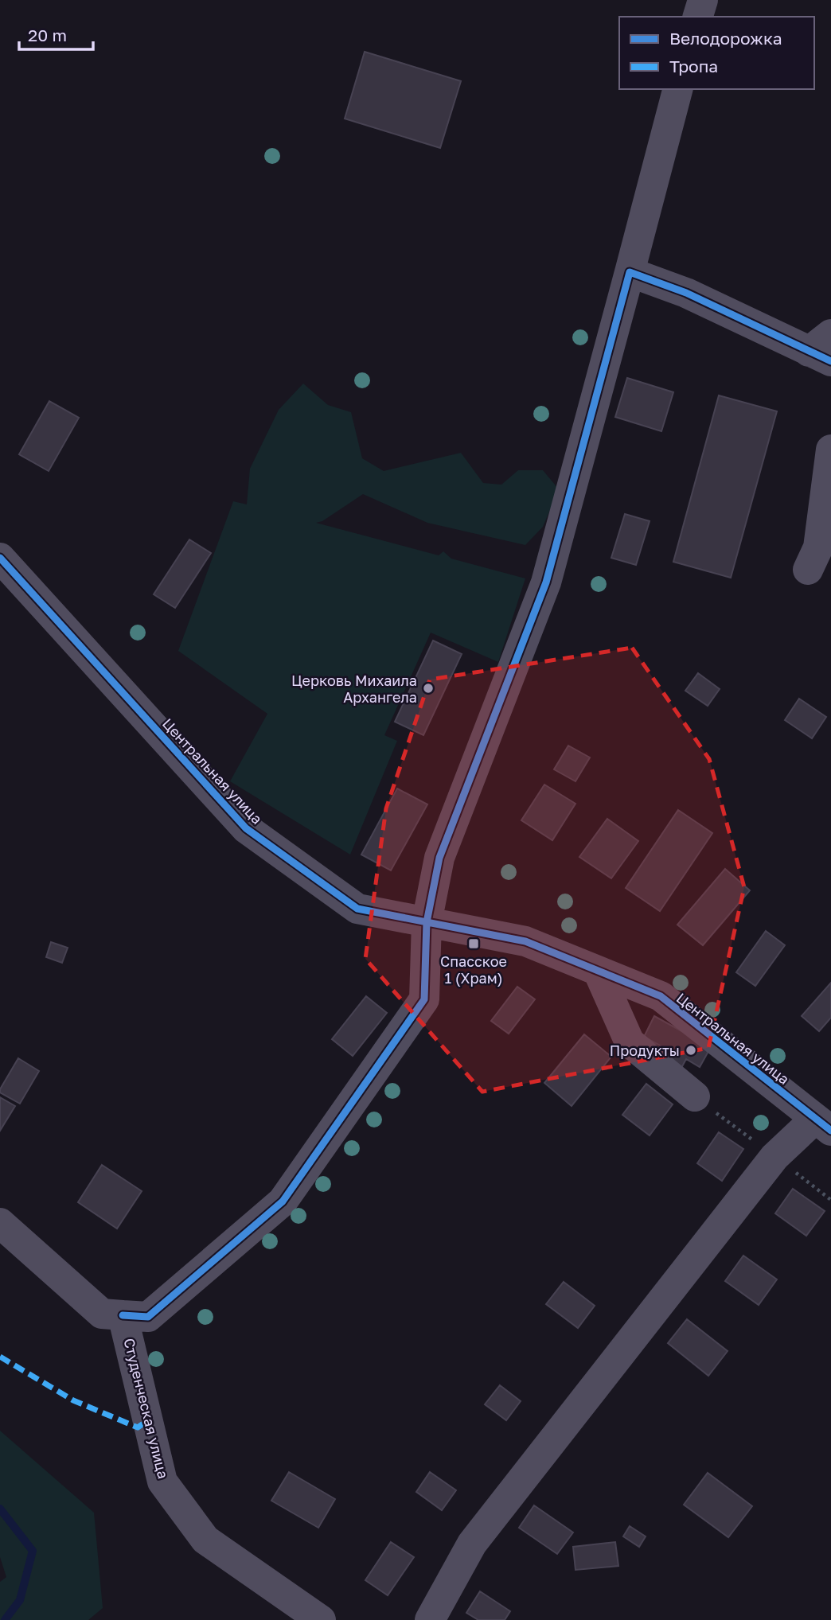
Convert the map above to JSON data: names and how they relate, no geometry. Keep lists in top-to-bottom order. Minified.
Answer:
{"streets":{"street":["Центральная улица","Студенческая улица"]},"places":{"other":["Церковь Михаила Архангела","Продукты"],"transit":["Спасское 1 (Храм)"]},"legend":["Велодорожка","Тропа"],"scale_bar":"20 m"}
